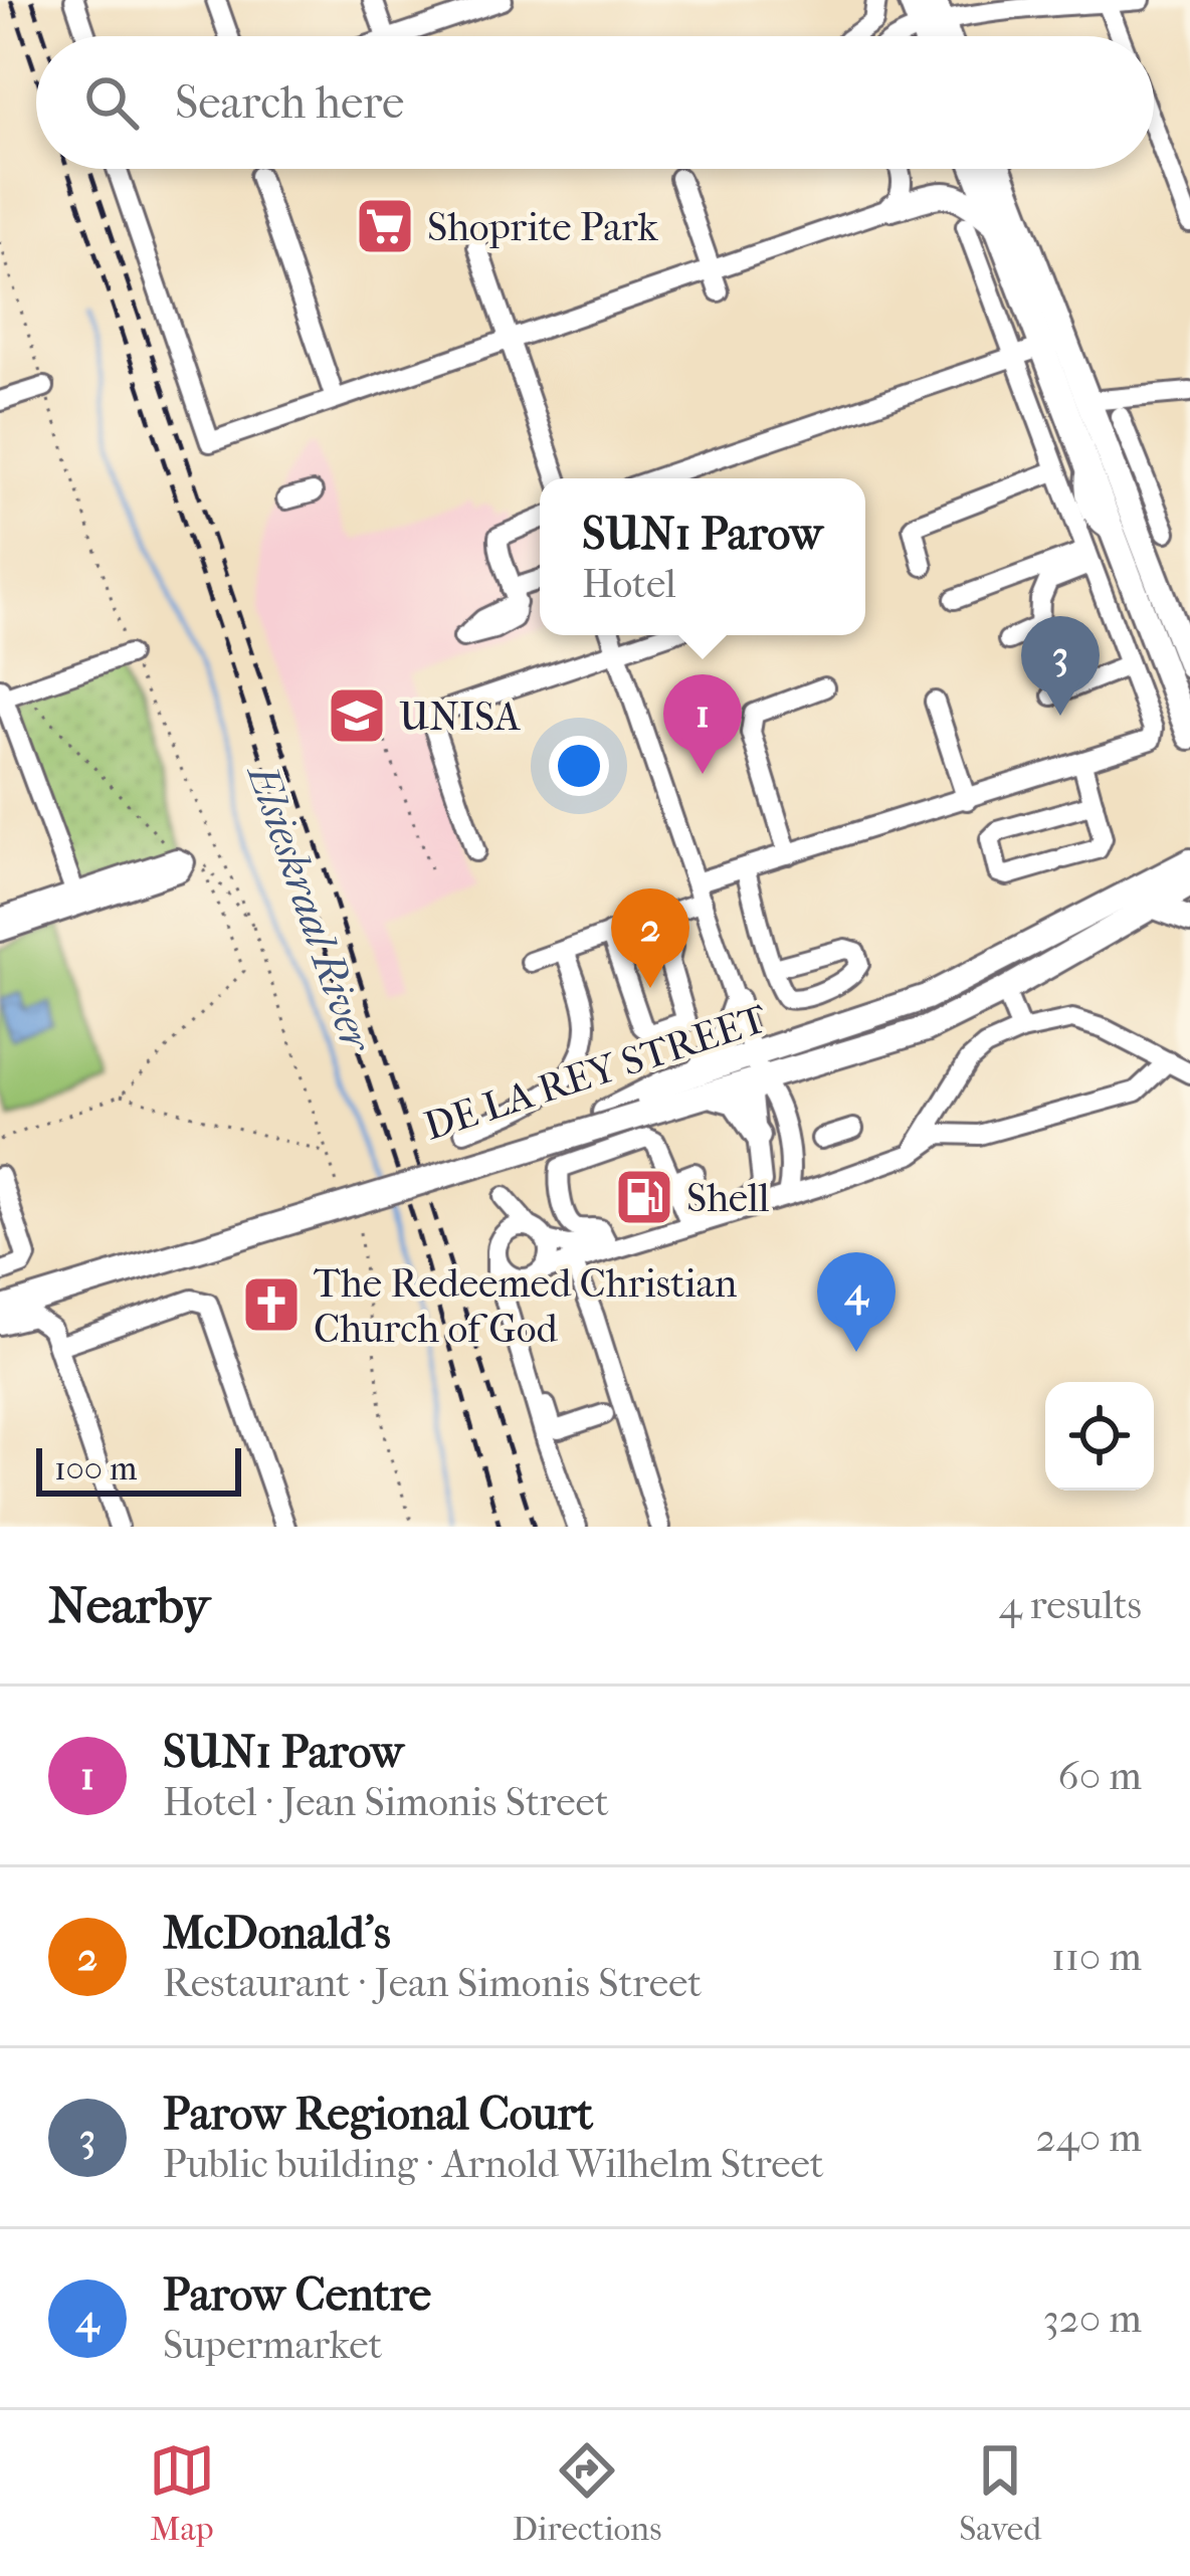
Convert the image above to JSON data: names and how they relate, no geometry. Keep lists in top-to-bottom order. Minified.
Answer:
{"streets":{"main road":["DE LA REY STREET"]},"water":["Elsieskraal River"],"places":{"supermarket":["Shoprite Park"],"school or university":["UNISA"],"fuel station":["Shell"],"church":["The Redeemed Christian Church of God"]},"scale_bar":"100 m","page":{"search":"Search here","popup":["SUN1 Parow","Hotel"],"pins":["3","1","2","4"],"scale":"100 m","heading":["Nearby","4 results"],"list":[{"mark":"1","name":"SUN1 Parow","note":"Hotel · Jean Simonis Street","value":"60 m"},{"mark":"2","name":"McDonald's","note":"Restaurant · Jean Simonis Street","value":"110 m"},{"mark":"3","name":"Parow Regional Court","note":"Public building · Arnold Wilhelm Street","value":"240 m"},{"mark":"4","name":"Parow Centre","note":"Supermarket","value":"320 m"}],"nav":["Map","Directions","Saved"]}}
